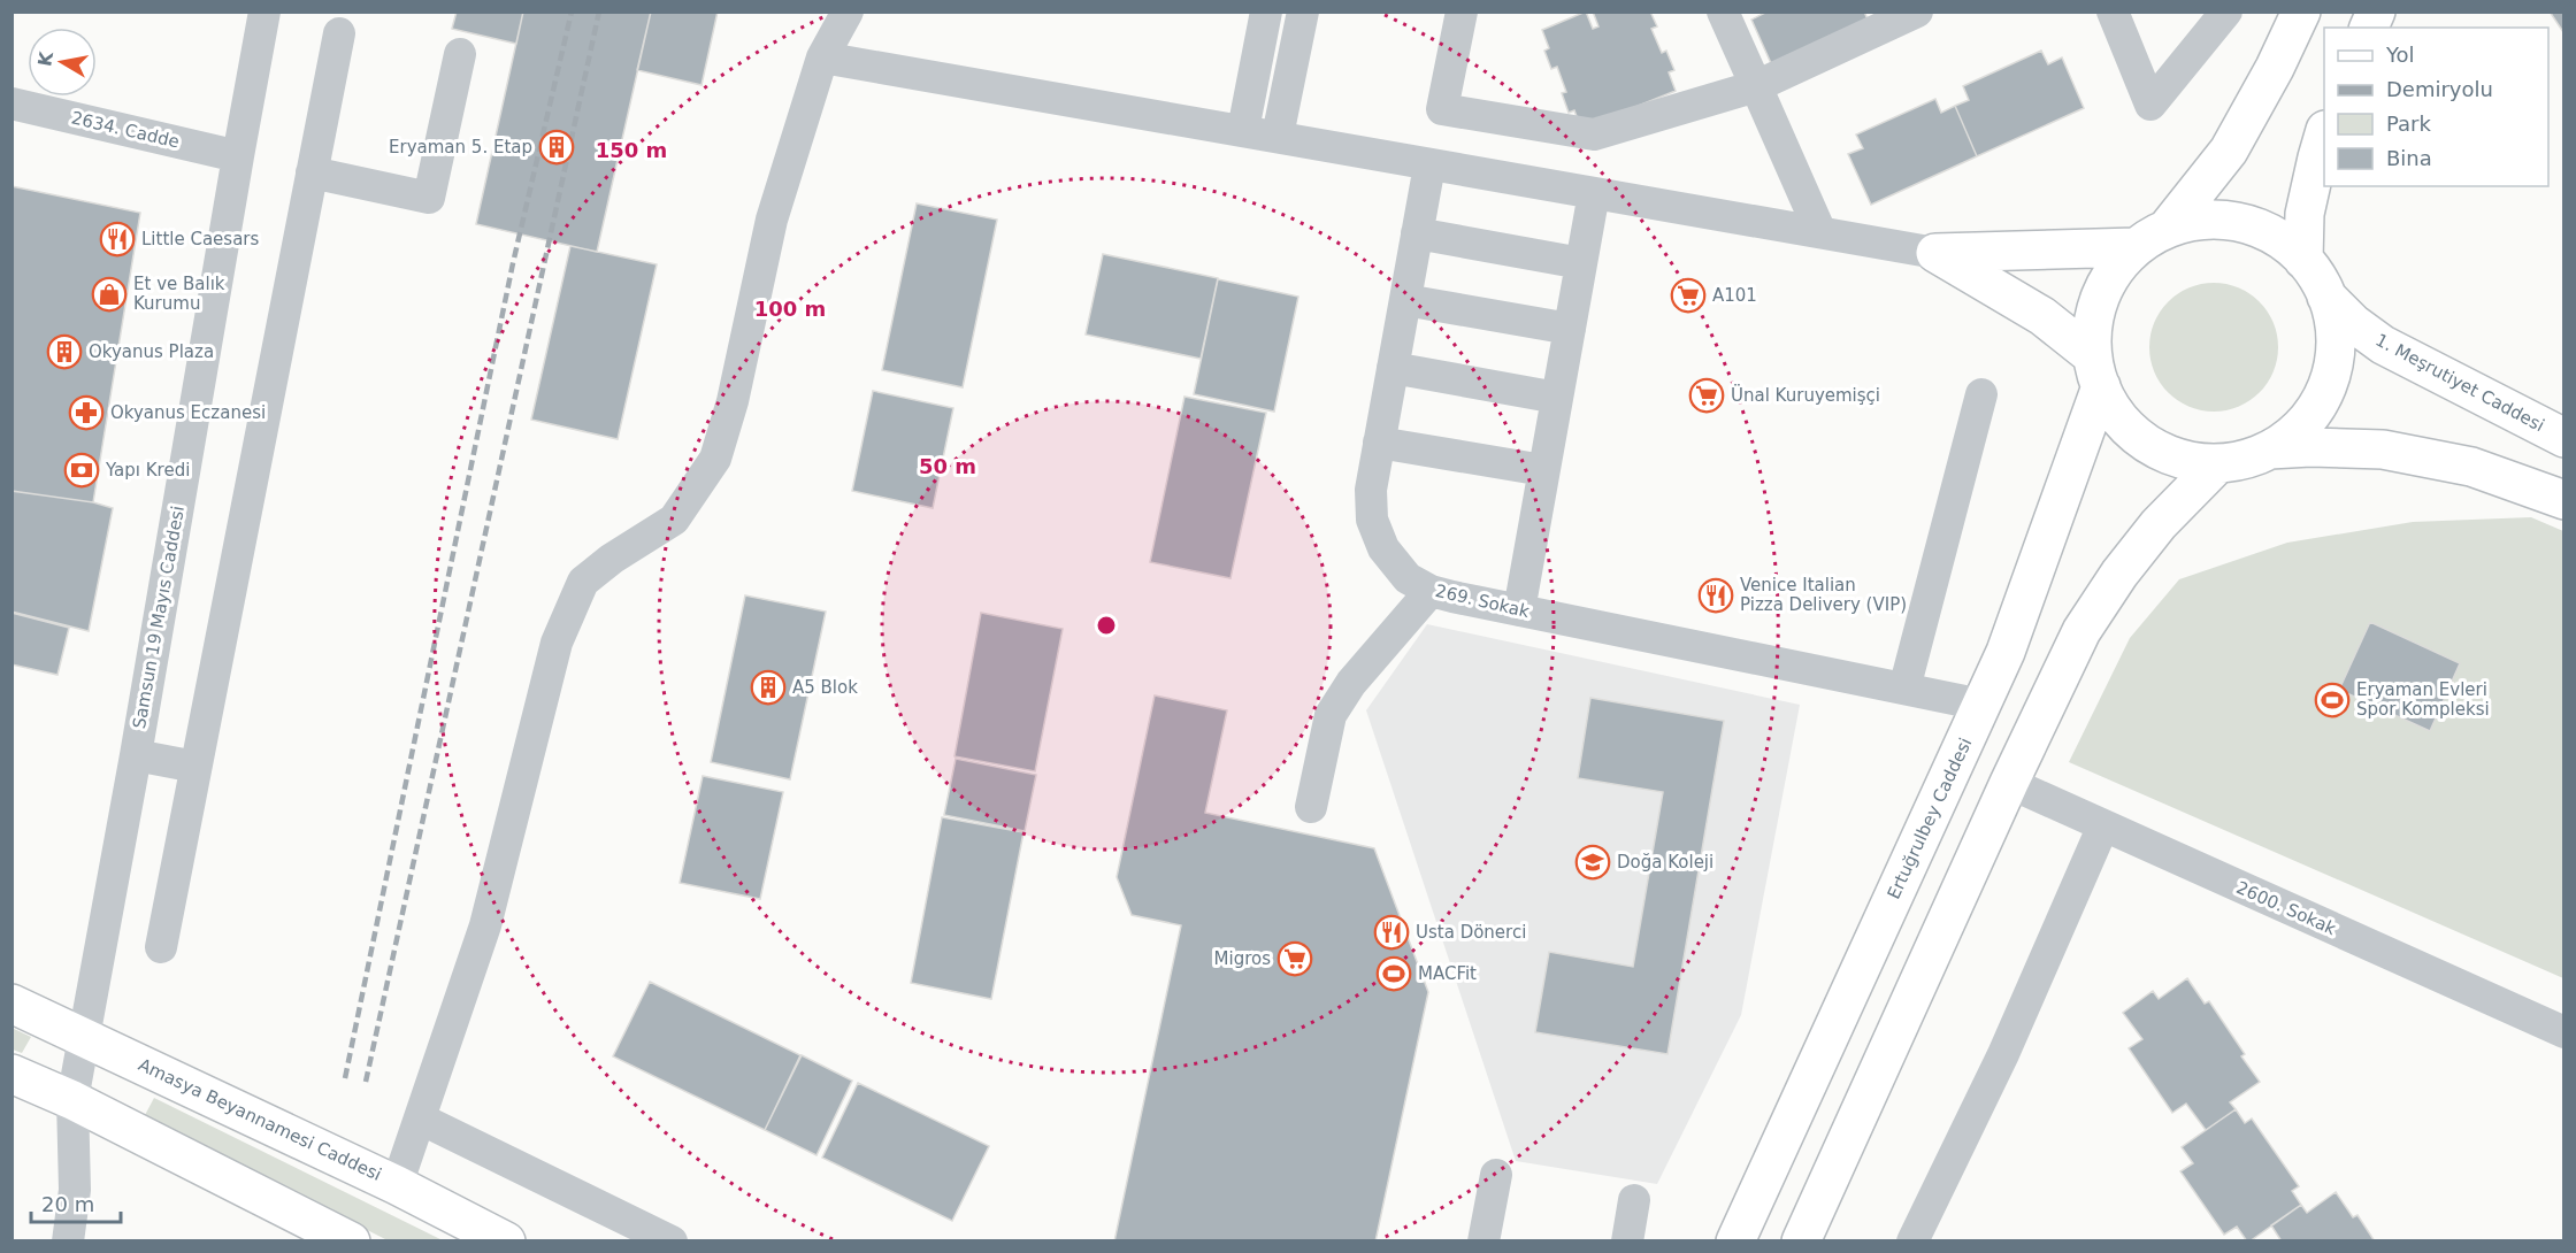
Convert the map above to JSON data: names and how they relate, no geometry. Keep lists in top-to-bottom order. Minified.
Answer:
{"streets":{"main road":["1. Meşrutiyet Caddesi","Ertuğrulbey Caddesi","Amasya Beyannamesi Caddesi"],"street":["2634. Cadde","269. Sokak","Samsun 19 Mayıs Caddesi","2600. Sokak"]},"crossings":[["2634. Cadde","Samsun 19 Mayıs Caddesi"],["1. Meşrutiyet Caddesi","Ertuğrulbey Caddesi"],["269. Sokak","Ertuğrulbey Caddesi"],["Samsun 19 Mayıs Caddesi","Amasya Beyannamesi Caddesi"]],"places":{"building":["Eryaman 5. Etap","Okyanus Plaza","A5 Blok"],"restaurant":["Little Caesars","Venice Italian Pizza Delivery (VIP)","Usta Dönerci"],"shop":["Et ve Balık Kurumu"],"supermarket":["A101","Ünal Kuruyemişçi","Migros"],"pharmacy":["Okyanus Eczanesi"],"bank":["Yapı Kredi"],"sports":["Eryaman Evleri Spor Kompleksi","MACFit"],"school or university":["Doğa Koleji"]},"legend":["Yol","Demiryolu","Park","Bina"],"scale_bar":"20 m","north":"left","rings":["150 m","100 m","50 m"]}
